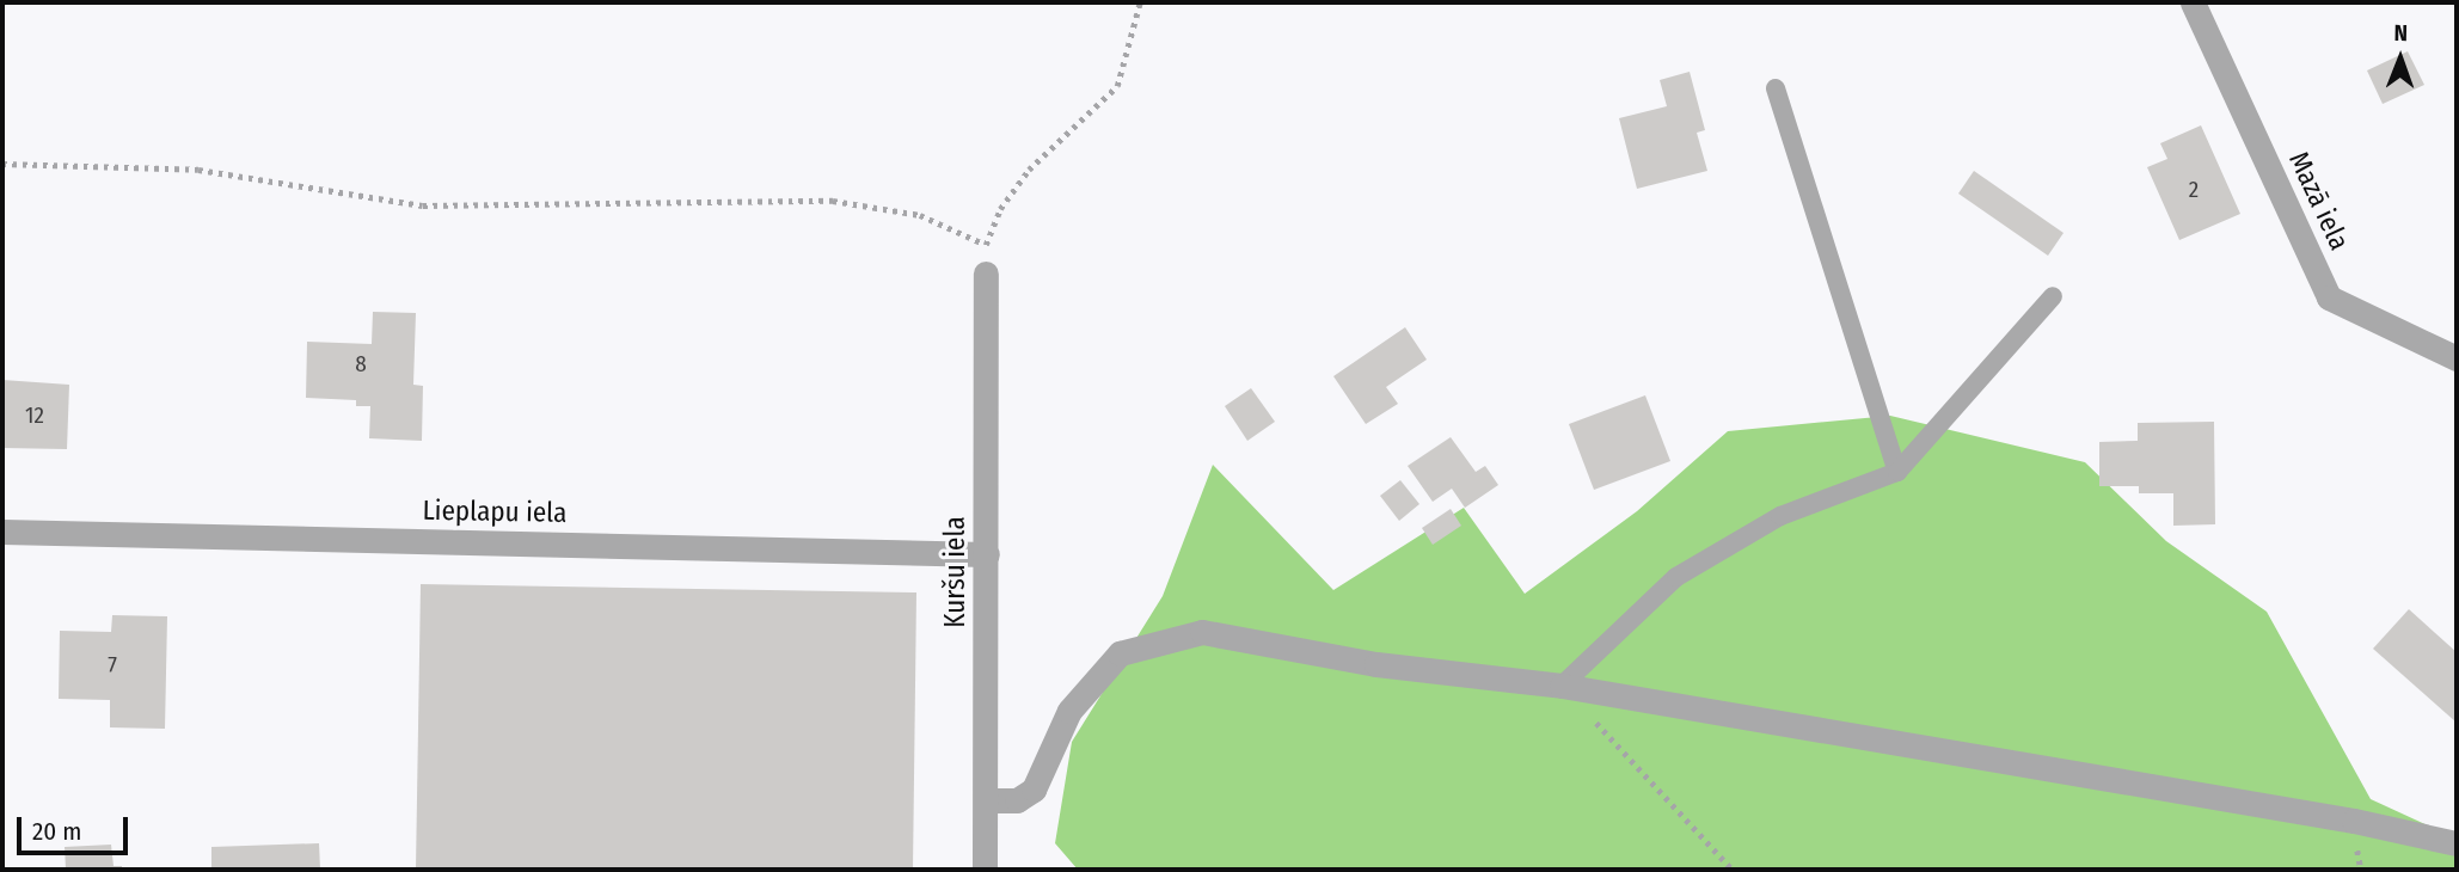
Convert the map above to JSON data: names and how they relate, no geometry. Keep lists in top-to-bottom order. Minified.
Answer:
{"streets":{"street":["Mazā iela","Lieplapu iela","Kuršu iela"]},"crossings":[["Lieplapu iela","Kuršu iela"]],"house_numbers":["2","8","12","7"],"scale_bar":"20 m","north":"top"}
